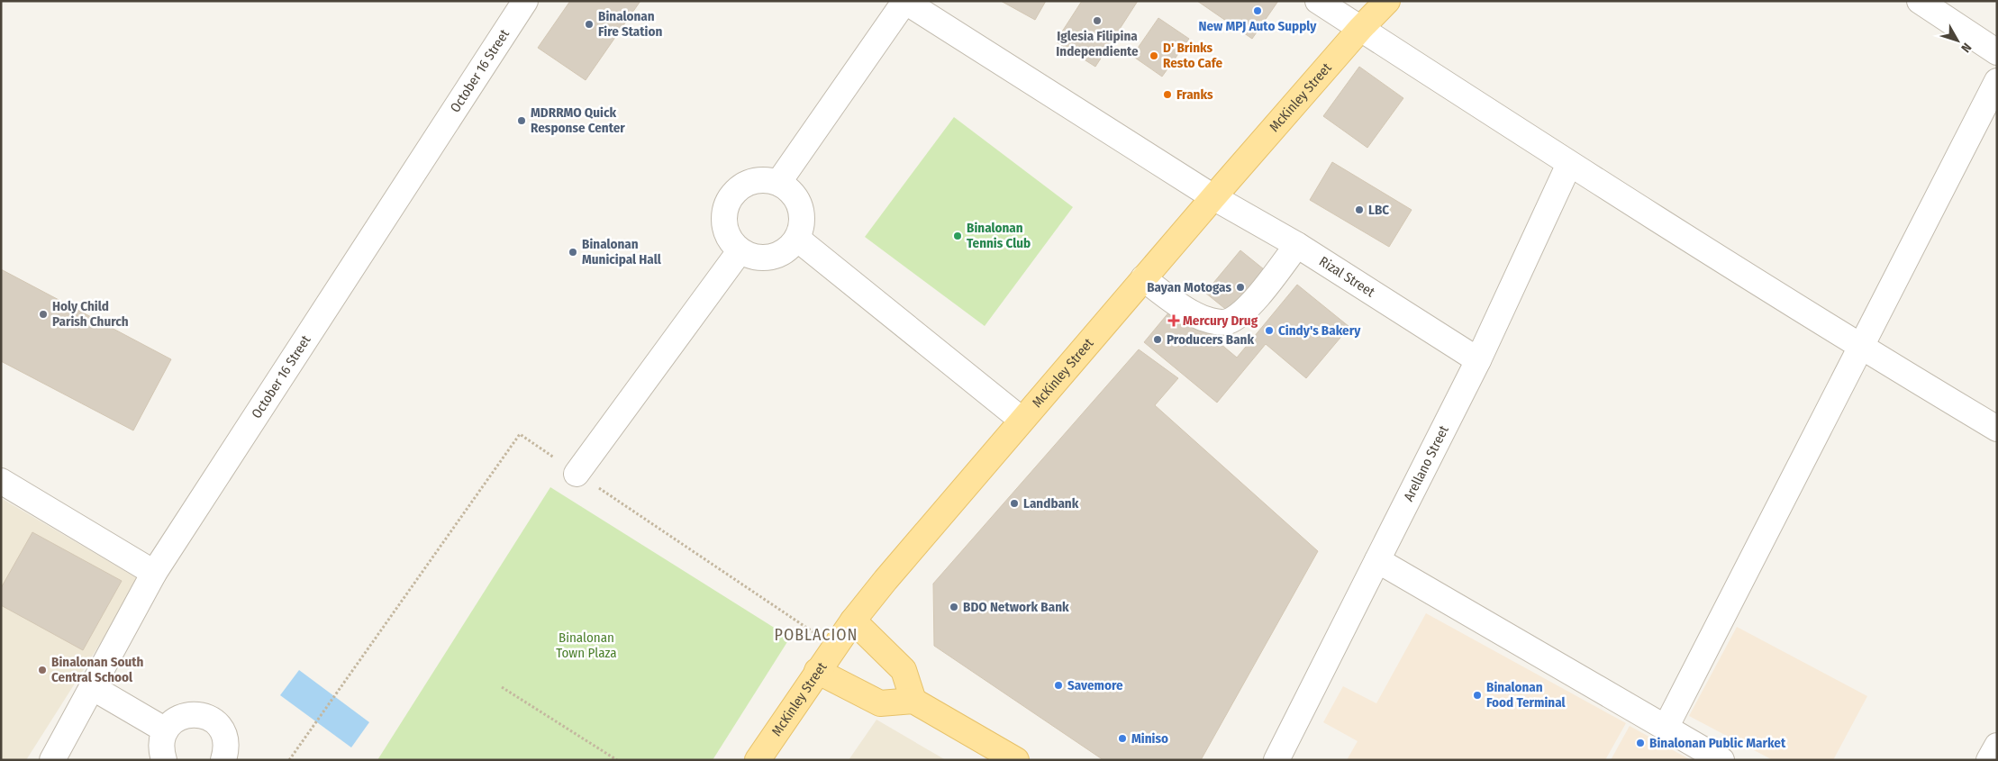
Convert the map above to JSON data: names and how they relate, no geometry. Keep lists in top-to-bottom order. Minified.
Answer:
{"streets":{"main road":["McKinley Street"],"street":["October 16 Street","Rizal Street","Arellano Street"]},"crossings":[["McKinley Street","Rizal Street"],["Rizal Street","Arellano Street"]],"districts":["POBLACION"],"parks":["Binalonan Town Plaza"],"places":{"other":["New MPJ Auto Supply","Iglesia Filipina Independiente","Binalonan Fire Station","D' Brinks Resto Cafe","Franks","MDRRMO Quick Response Center","LBC","Binalonan Tennis Club","Binalonan Municipal Hall","Bayan Motogas","Holy Child Parish Church","Cindy's Bakery","Producers Bank","Landbank","BDO Network Bank","Binalonan South Central School","Savemore","Binalonan Food Terminal","Miniso","Binalonan Public Market"],"health":["Mercury Drug"]},"north":"bottom right"}
